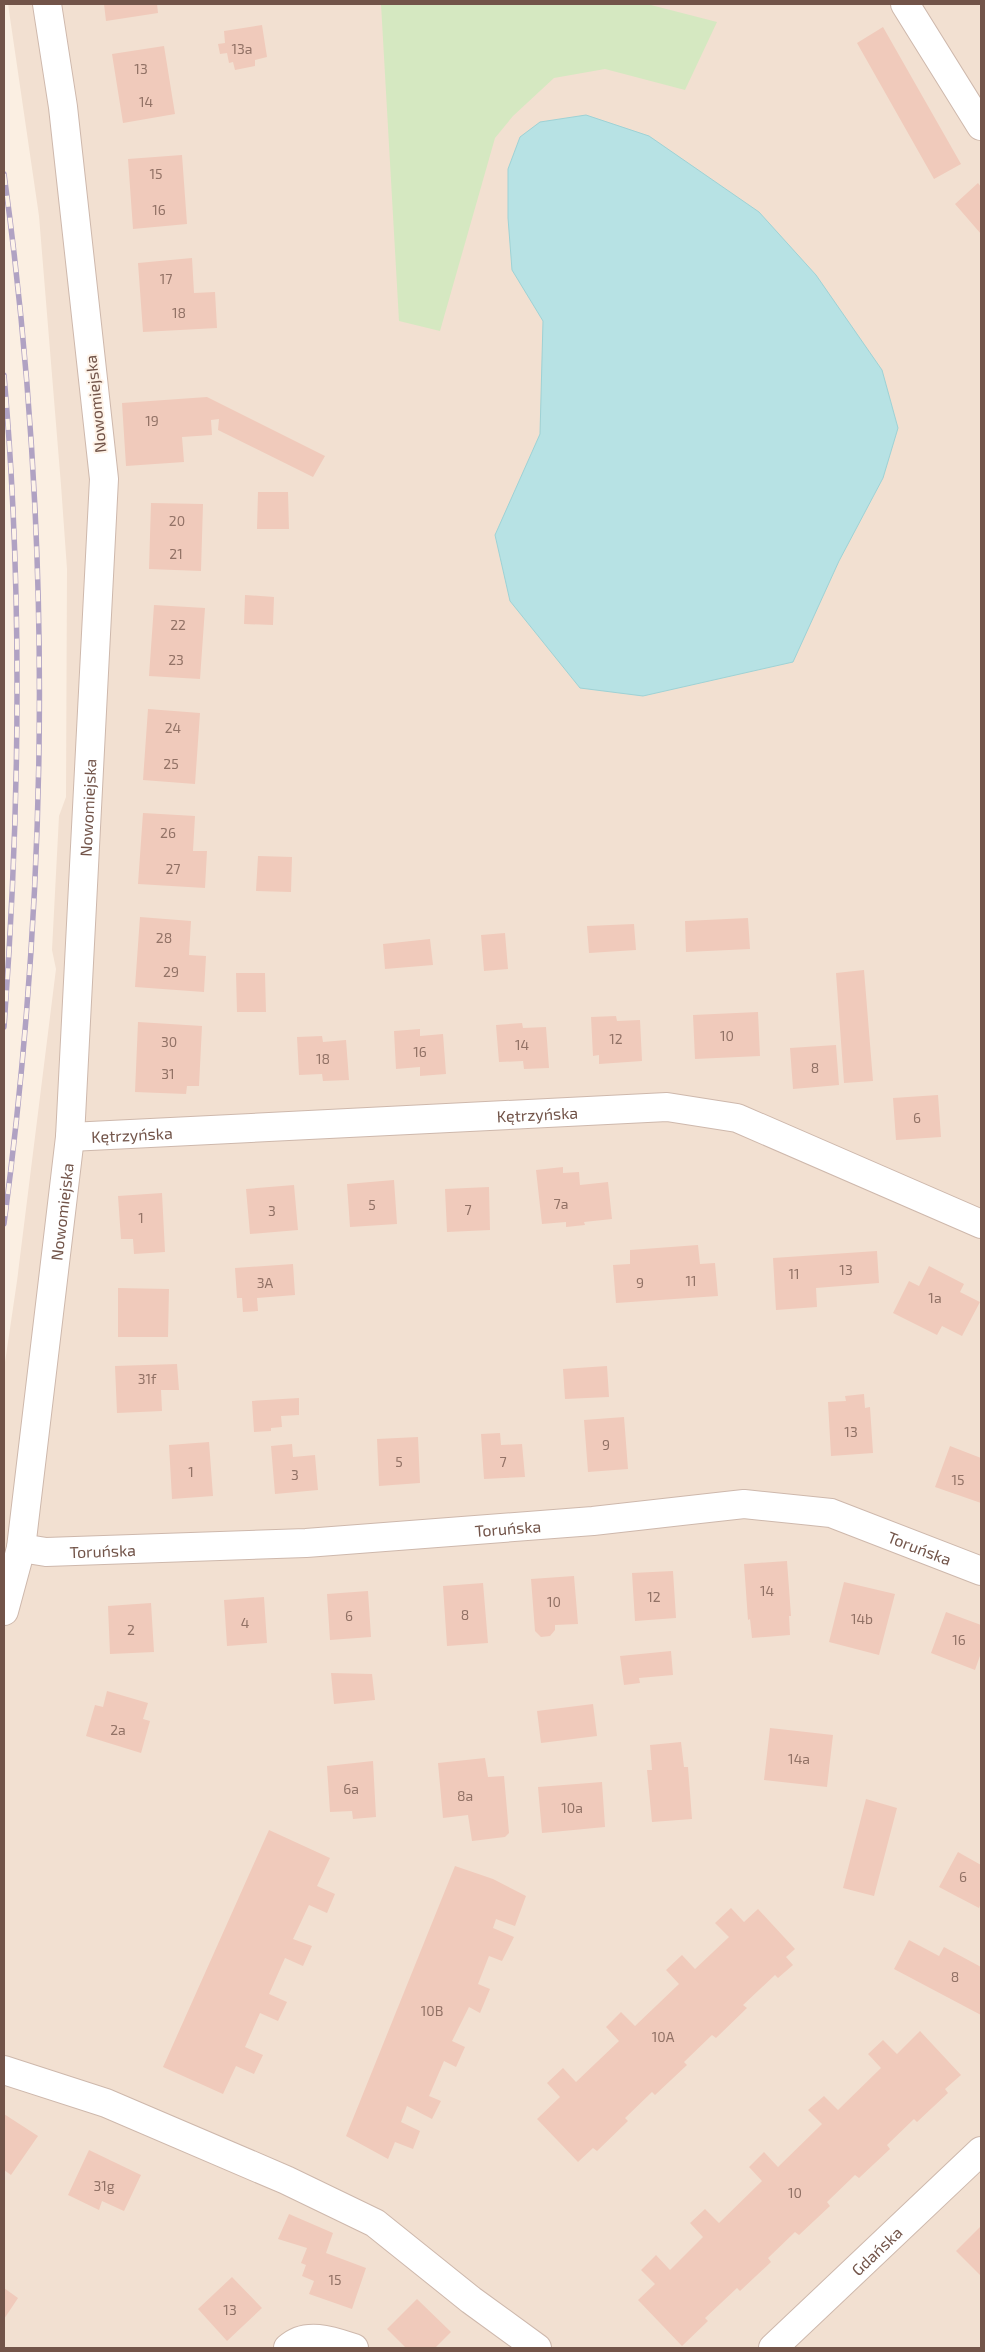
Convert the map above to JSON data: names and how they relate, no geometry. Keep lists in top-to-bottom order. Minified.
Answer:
{"streets":{"street":["Nowomiejska","Kętrzyńska","Toruńska","Gdańska"]},"crossings":[["Nowomiejska","Kętrzyńska"],["Nowomiejska","Toruńska"]],"house_numbers":["13a","13","14","15","16","17","18","19","20","21","22","23","24","25","26","27","28","29","10","12","30","14","16","18","8","31","6","7a","5","7","3","1","13","11","11","3A","9","1a","31f","13","9","5","7","1","3","15","14","12","10","8","6","14b","4","2","16","2a","14a","6a","8a","10a","6","8","10B","10A","31g","10","15","13"]}
